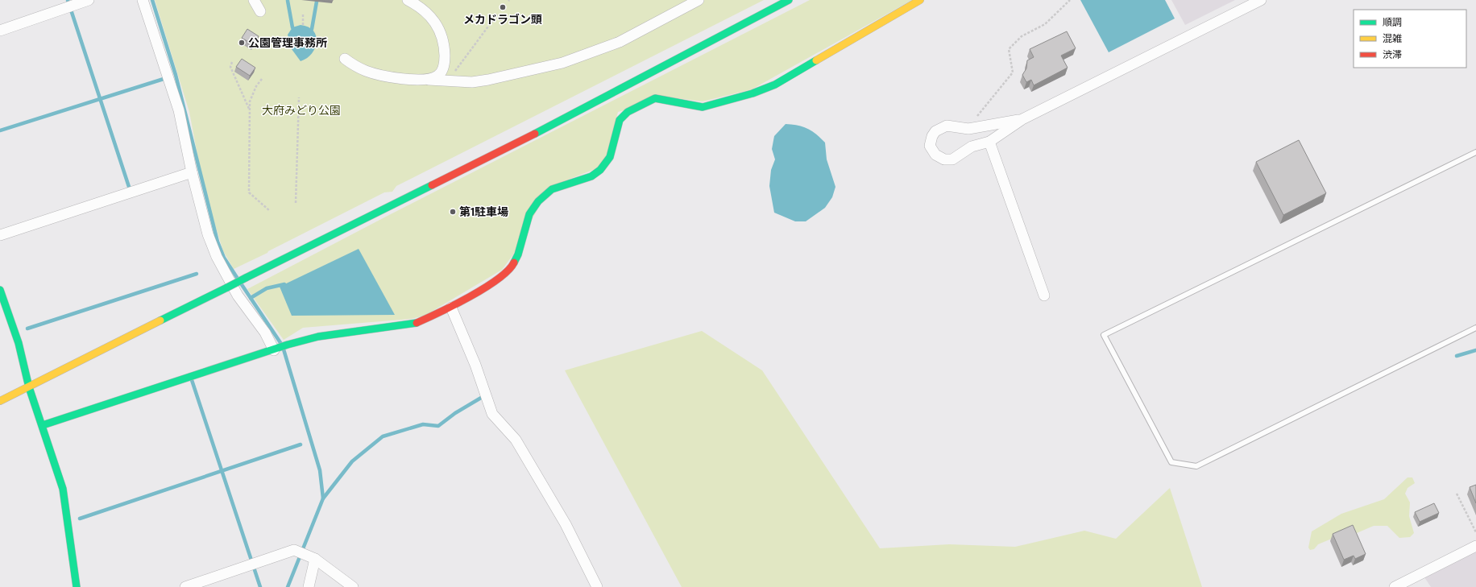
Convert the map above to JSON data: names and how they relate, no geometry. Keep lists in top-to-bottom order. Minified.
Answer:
{"parks":["大府みどり公園"],"places":["メカドラゴン頭","公園管理事務所","第1駐車場"],"legend":["順調","混雑","渋滞"]}
